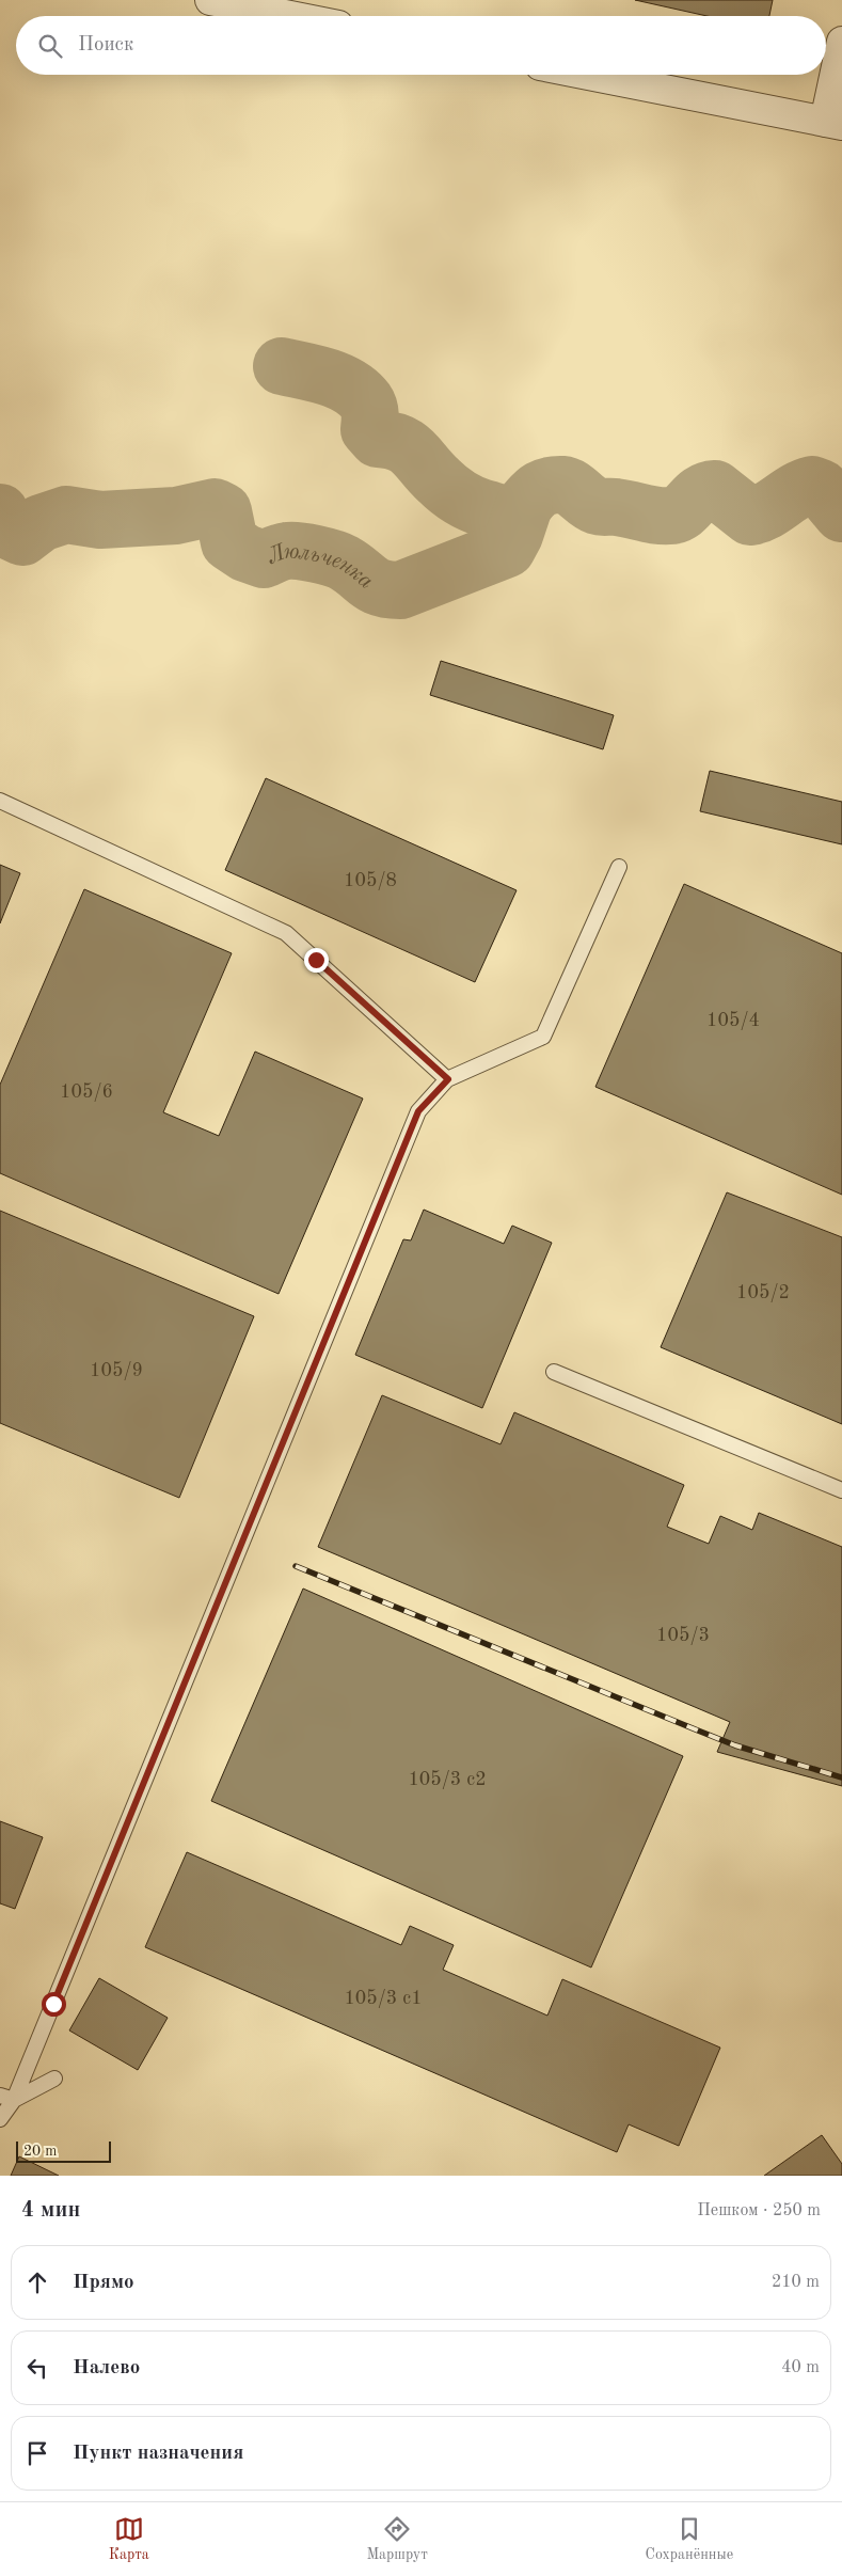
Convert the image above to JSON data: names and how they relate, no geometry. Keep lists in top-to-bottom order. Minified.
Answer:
{"water":["Люльченка"],"house_numbers":["105/8","105/4","105/6","105/2","105/9","105/3","105/3 с2","105/3 с1"],"scale_bar":"20 m","page":{"search":"Поиск","scale":"20 m","heading":["4 мин","Пешком · 250 m"],"list":[["Прямо","210 m"],["Налево","40 m"],"Пункт назначения"],"nav":["Карта","Маршрут","Сохранённые"]}}
